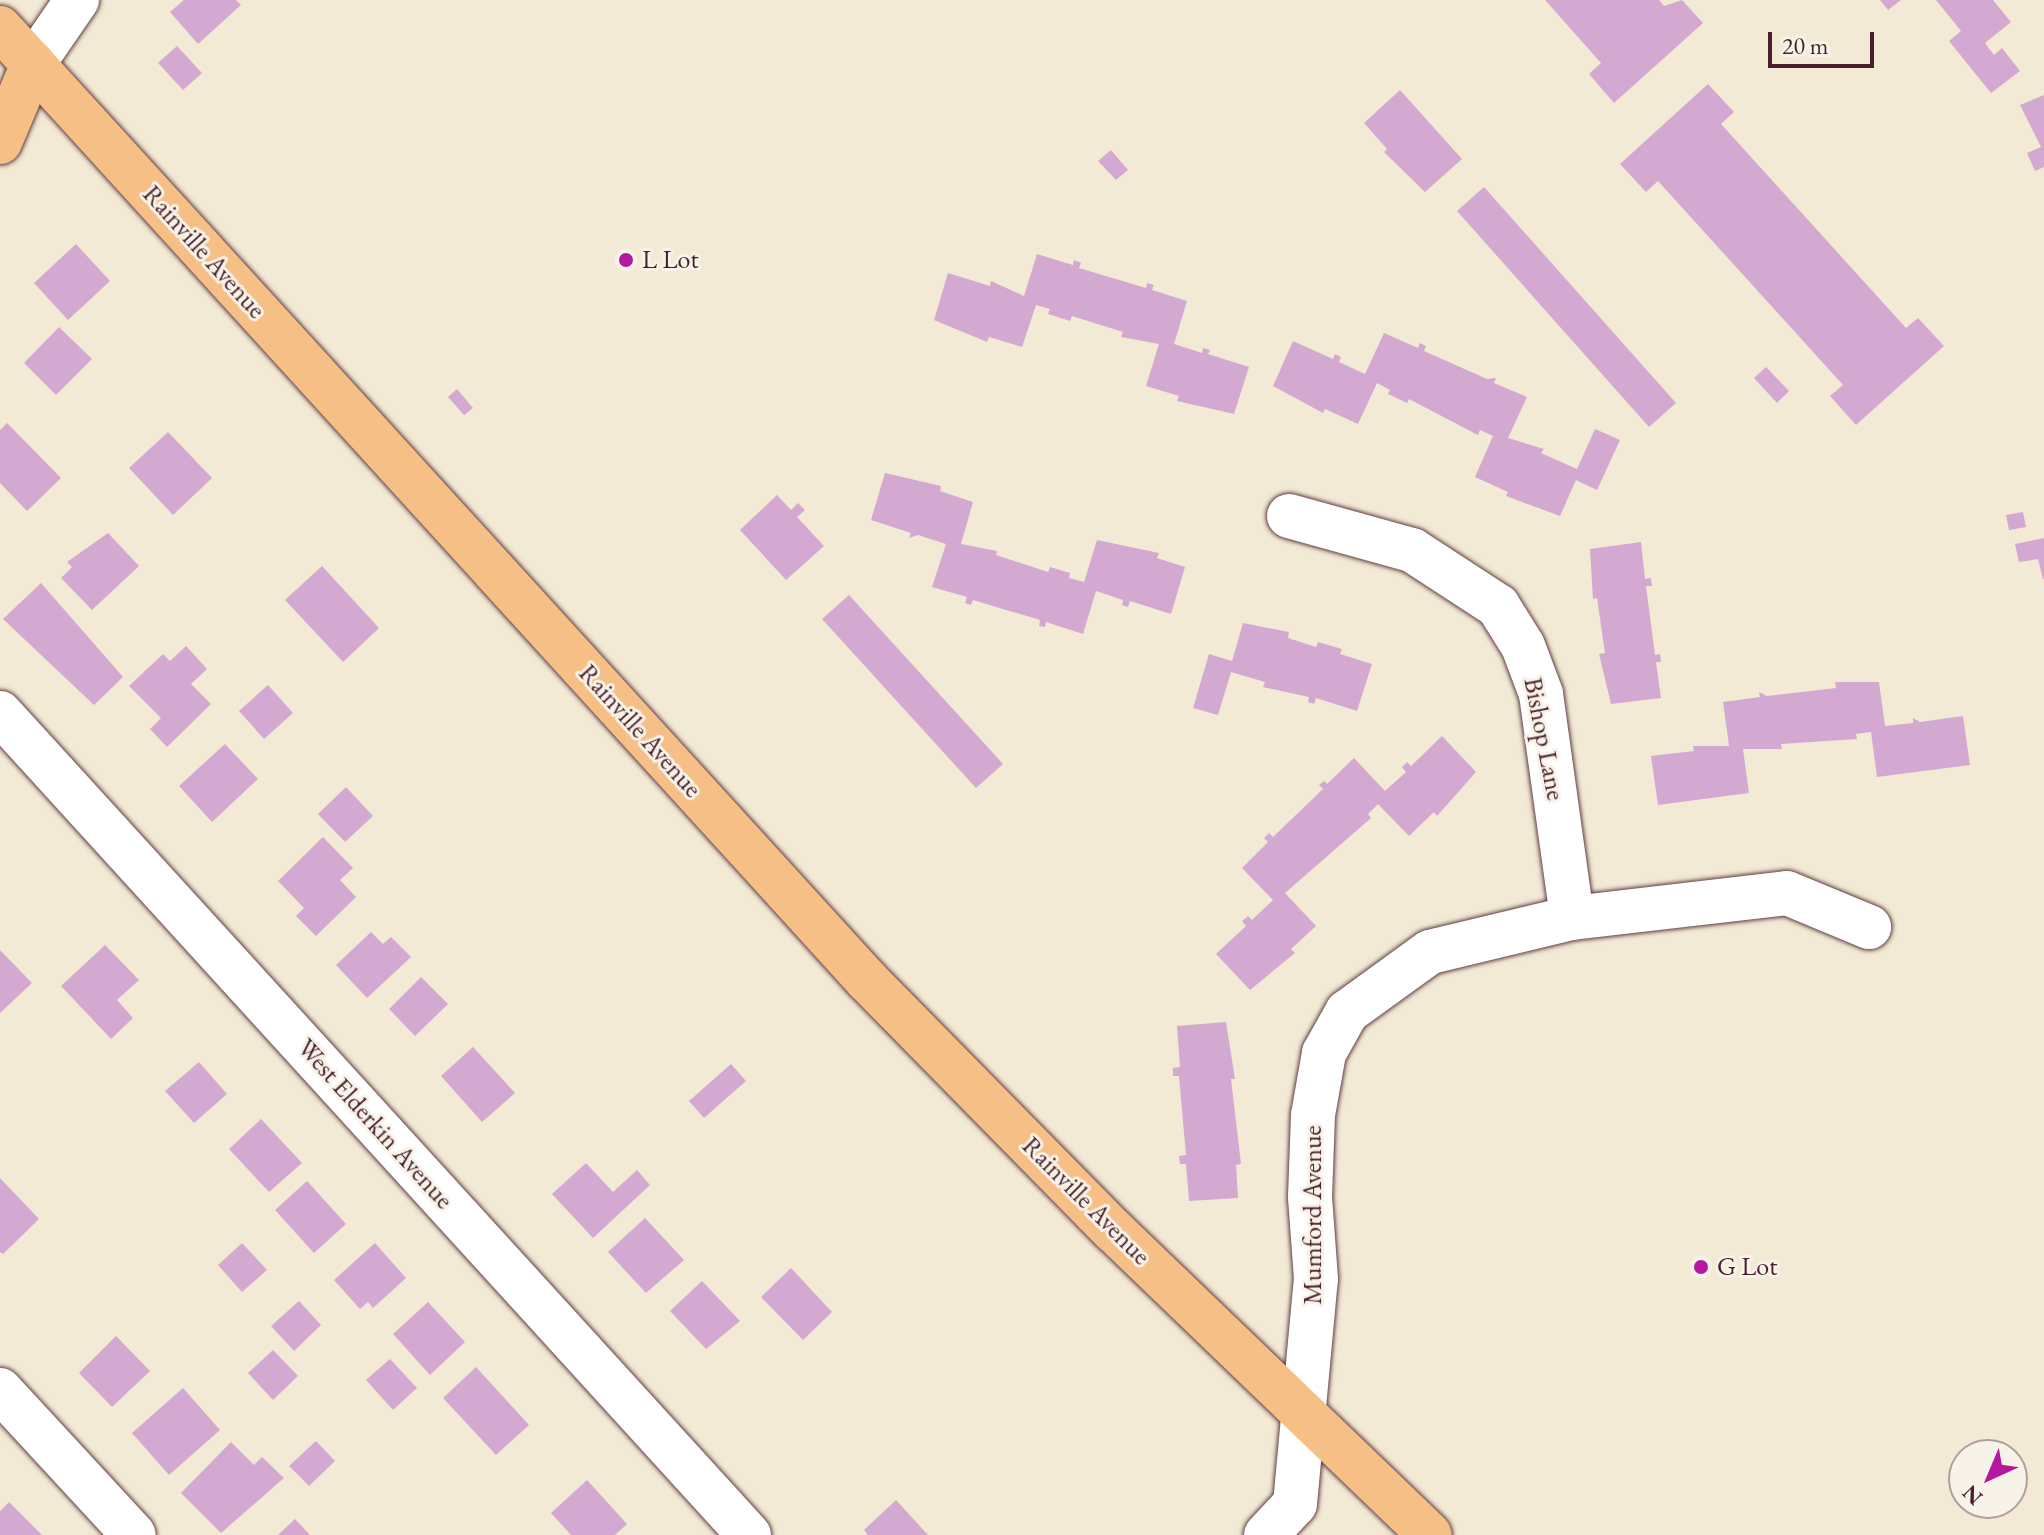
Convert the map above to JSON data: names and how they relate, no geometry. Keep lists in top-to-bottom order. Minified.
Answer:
{"streets":{"main road":["Rainville Avenue"],"street":["Bishop Lane","West Elderkin Avenue","Mumford Avenue"]},"crossings":[["Rainville Avenue","Mumford Avenue"],["Bishop Lane","Mumford Avenue"]],"places":["L Lot","G Lot"],"scale_bar":"20 m","north":"bottom left"}
